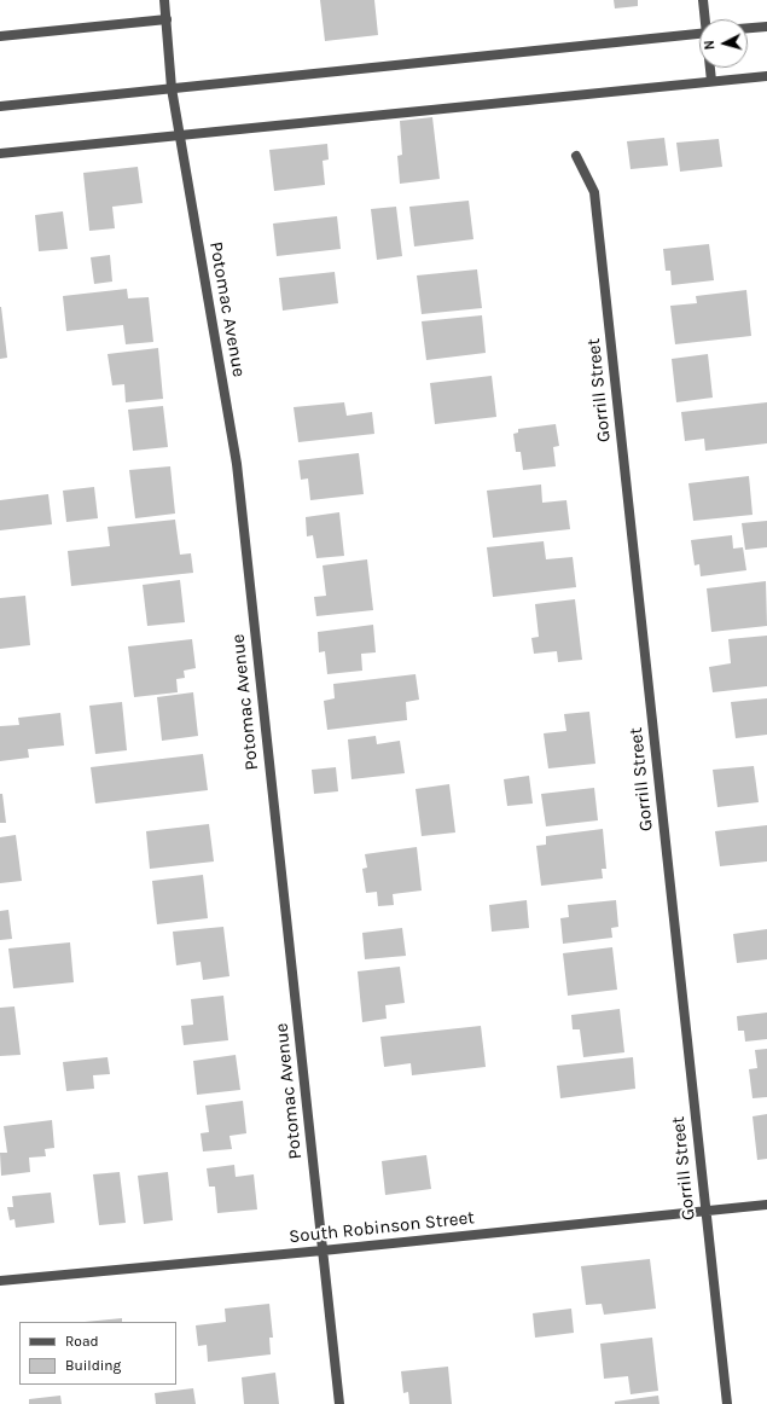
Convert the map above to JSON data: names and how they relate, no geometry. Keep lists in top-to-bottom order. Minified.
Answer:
{"streets":{"street":["Potomac Avenue","Gorrill Street","South Robinson Street"]},"crossings":[["Potomac Avenue","South Robinson Street"],["Gorrill Street","South Robinson Street"]],"legend":["Road","Building"],"north":"left"}
